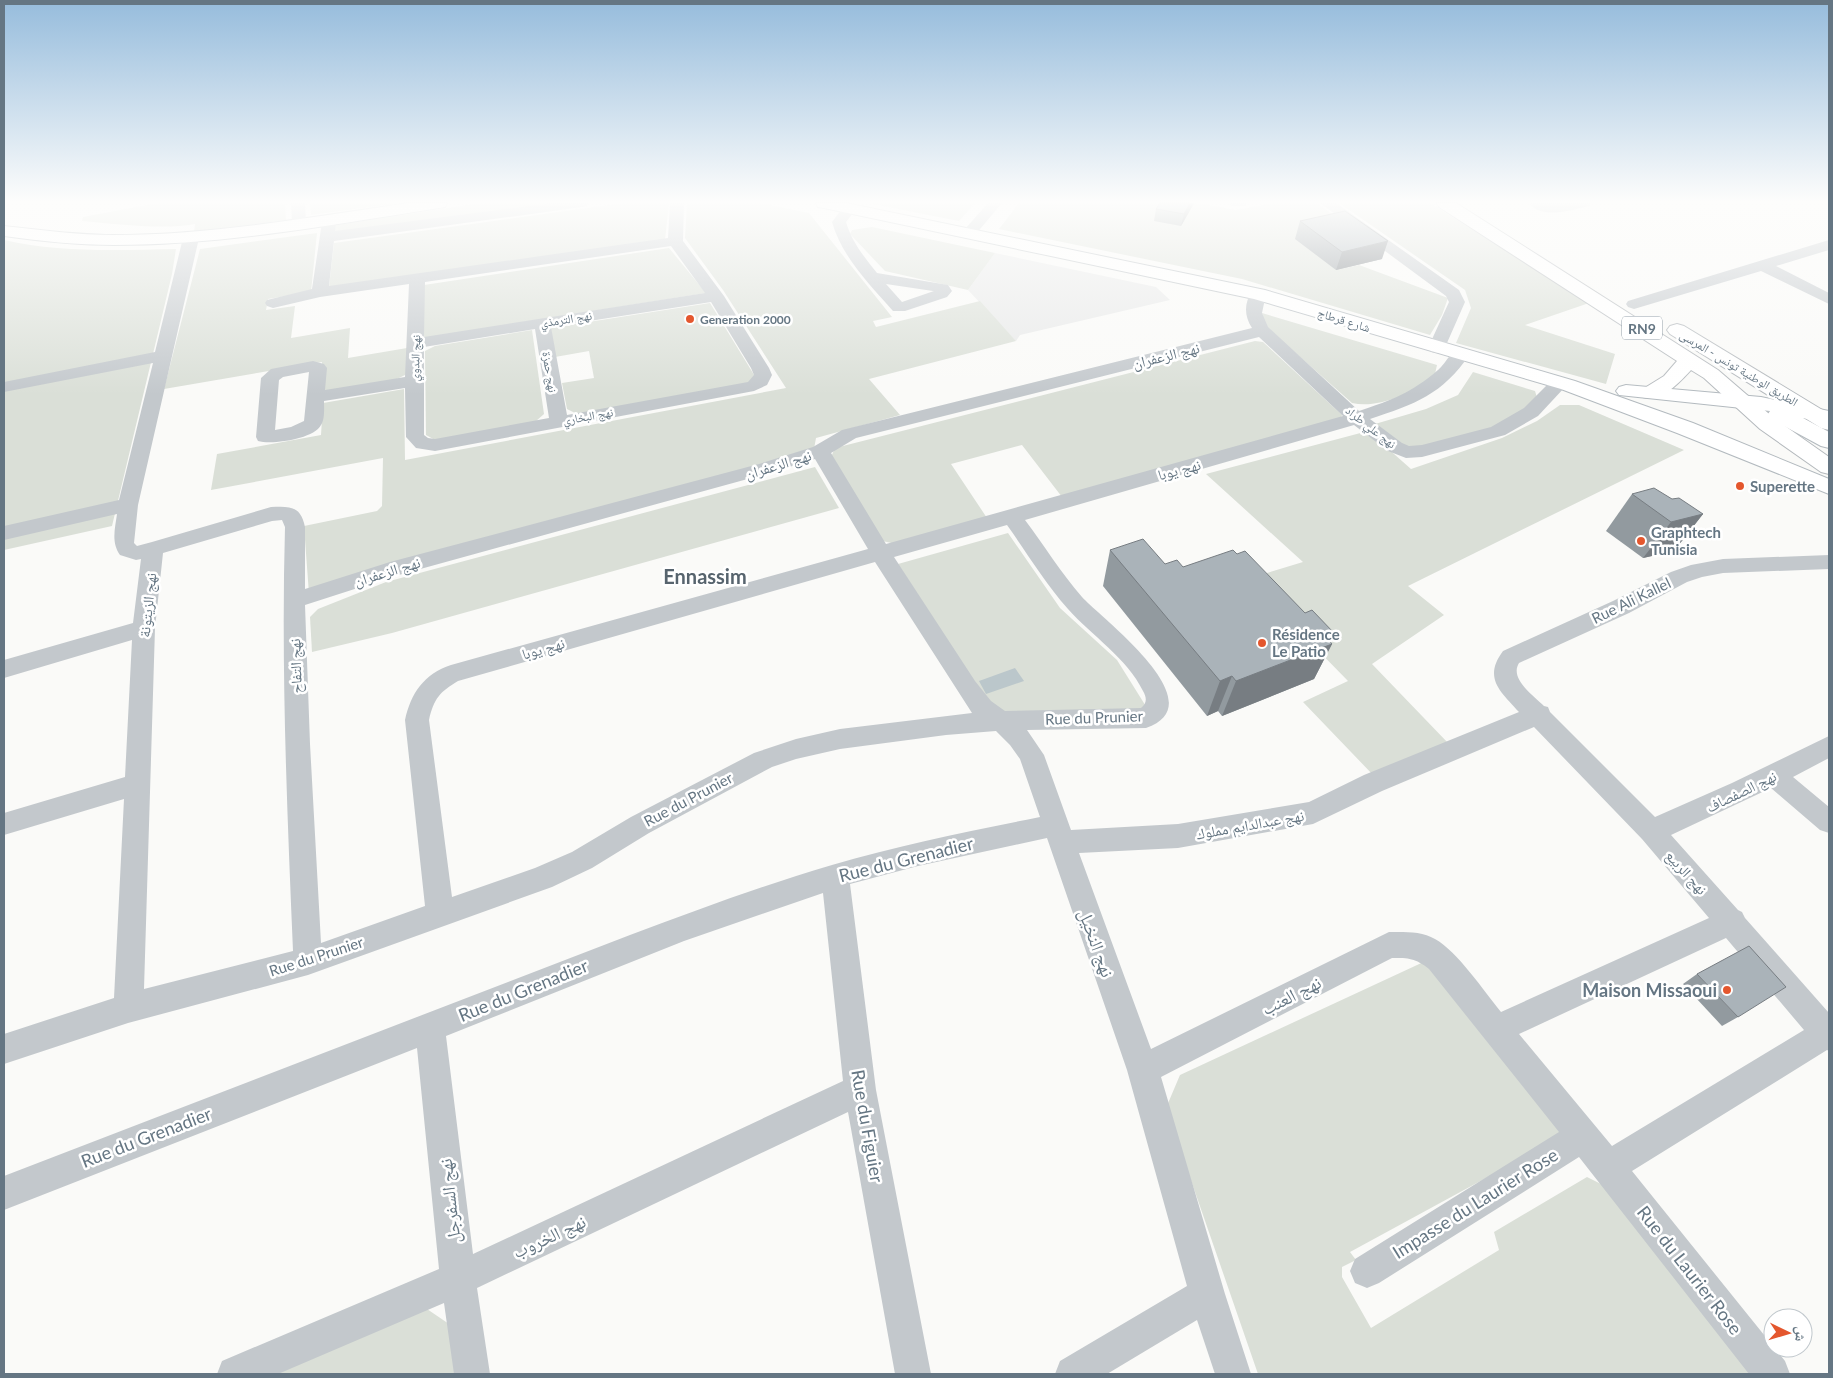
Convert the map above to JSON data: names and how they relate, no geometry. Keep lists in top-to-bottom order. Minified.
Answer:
{"streets":{"main road":["شارع قرطاج","RN9","الطريق الوطنية تونس - المرسى"],"street":["نهج الترمذي","نهج الزعفران","نهج البدوي","نهج حمزة","نهج البخاري","نهج علي طراد","نهج يوبا","Rue Ali Kallel","نهج الزيتونة","نهج التفاح","Rue du Prunier","نهج الصفصاف","نهج عبدالدايم مملوك","Rue du Grenadier","نهج الربيع","نهج النخيل","نهج العنب","Rue du Figuier","نهج السفرجل","Impasse du Laurier Rose","نهج الخروب","Rue du Laurier Rose"]},"crossings":[["نهج الترمذي","نهج البدوي"],["نهج الترمذي","نهج حمزة"],["نهج الترمذي","نهج البخاري"],["شارع قرطاج","نهج علي طراد"],["شارع قرطاج","نهج يوبا"],["نهج الزعفران","نهج علي طراد"],["نهج الزعفران","نهج التفاح"],["نهج البدوي","نهج البخاري"],["نهج حمزة","نهج البخاري"],["نهج علي طراد","نهج يوبا"],["نهج يوبا","Rue du Prunier"],["نهج يوبا","نهج النخيل"],["Rue Ali Kallel","نهج عبدالدايم مملوك"],["Rue Ali Kallel","نهج الربيع"],["نهج الزيتونة","نهج التفاح"],["نهج الزيتونة","Rue du Prunier"],["نهج التفاح","Rue du Prunier"],["Rue du Prunier","نهج النخيل"],["نهج الصفصاف","نهج الربيع"],["نهج عبدالدايم مملوك","Rue du Grenadier"],["نهج عبدالدايم مملوك","نهج الربيع"],["نهج عبدالدايم مملوك","نهج النخيل"],["Rue du Grenadier","نهج النخيل"],["Rue du Grenadier","Rue du Figuier"],["Rue du Grenadier","نهج السفرجل"],["نهج النخيل","نهج العنب"],["نهج العنب","Rue du Laurier Rose"],["Rue du Figuier","نهج الخروب"],["نهج السفرجل","نهج الخروب"],["Impasse du Laurier Rose","Rue du Laurier Rose"]],"districts":["Ennassim"],"places":["Generation 2000","Superette","Graphtech Tunisia","Résidence Le Patio","Maison Missaoui"],"north":"right"}
